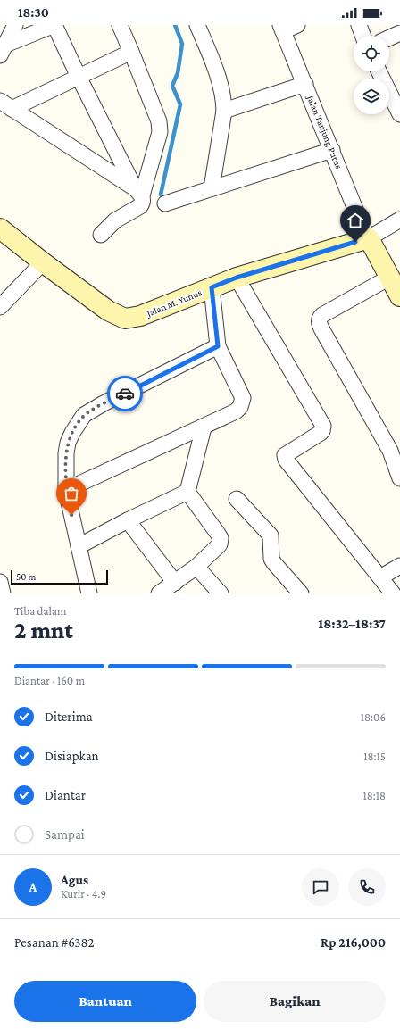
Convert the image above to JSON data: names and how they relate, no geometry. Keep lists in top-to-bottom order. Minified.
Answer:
{"streets":{"street":["Jalan Tanjung Putus","Jalan M. Yunus"]},"crossings":[["Jalan Tanjung Putus","Jalan M. Yunus"]],"scale_bar":"50 m","page":{"status":"18:30","scale":"50 m","heading":["2 mnt","Tiba dalam","18:32–18:37"],"panel":["Agus","Kurir · 4.9","Pesanan #6382","Rp 216,000"],"bar":"Diantar · 160 m","list":[["Diterima","18:06"],["Disiapkan","18:15"],["Diantar","18:18"],"Sampai"],"round":"A","buttons":["Bantuan","Bagikan"]}}
